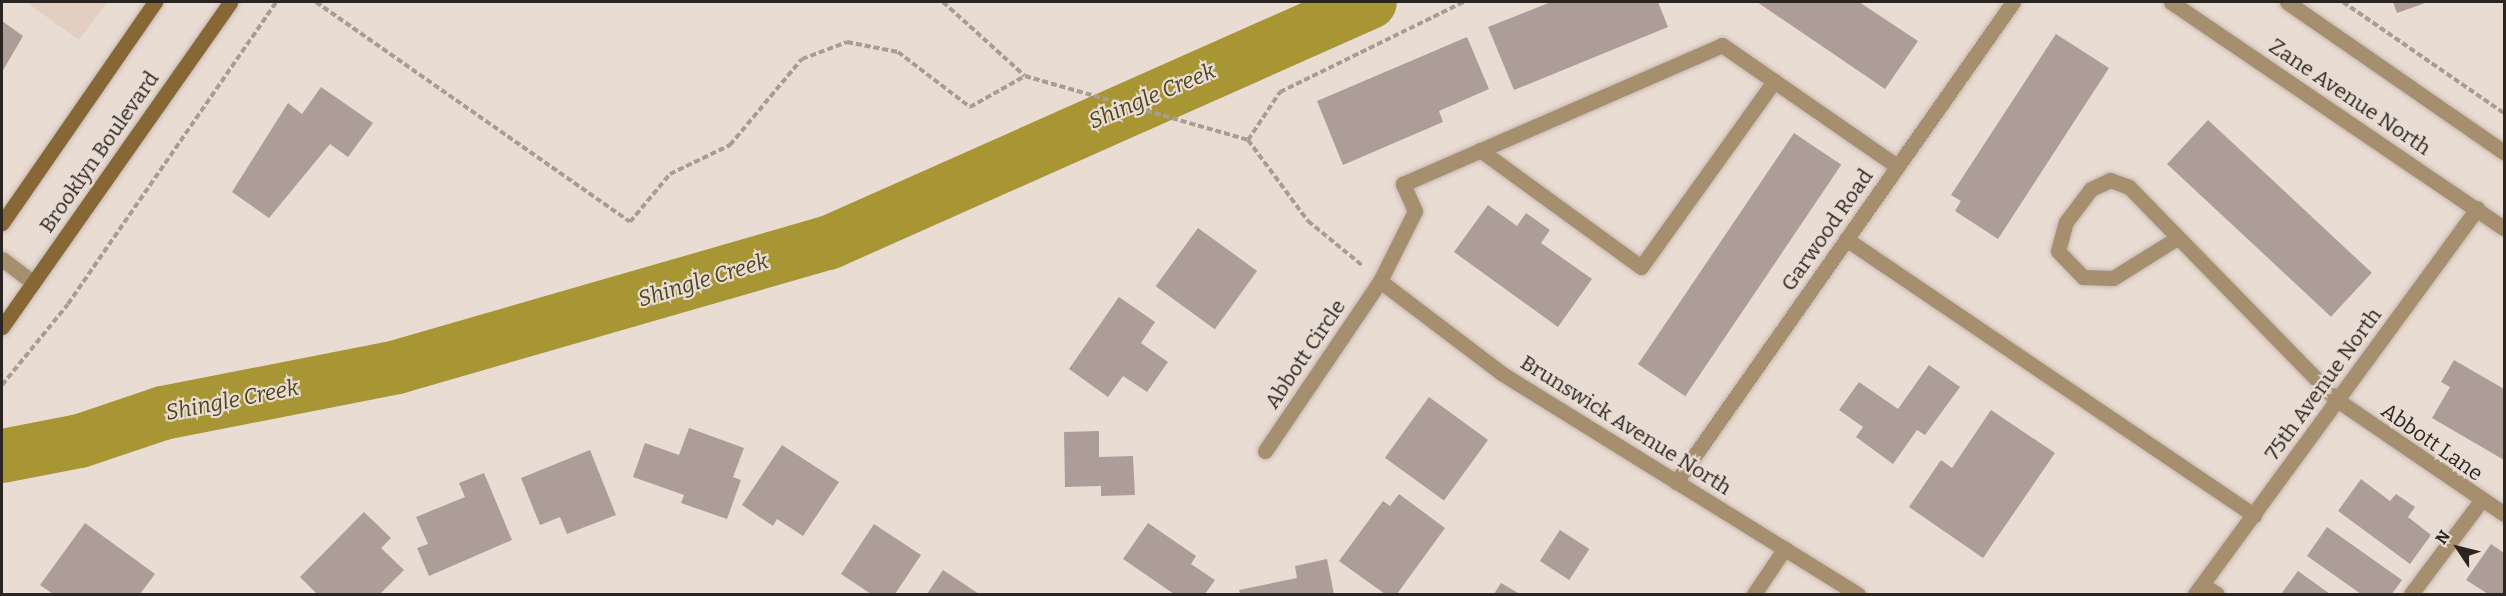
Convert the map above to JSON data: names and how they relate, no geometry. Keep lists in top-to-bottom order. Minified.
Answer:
{"streets":{"main road":["Brooklyn Boulevard"],"street":["Zane Avenue North","Garwood Road","Abbott Circle","75th Avenue North","Brunswick Avenue North","Abbott Lane"]},"crossings":[["Zane Avenue North","75th Avenue North"],["Garwood Road","Brunswick Avenue North"],["Abbott Circle","Brunswick Avenue North"],["75th Avenue North","Abbott Lane"]],"water":["Shingle Creek"],"north":"top left"}
